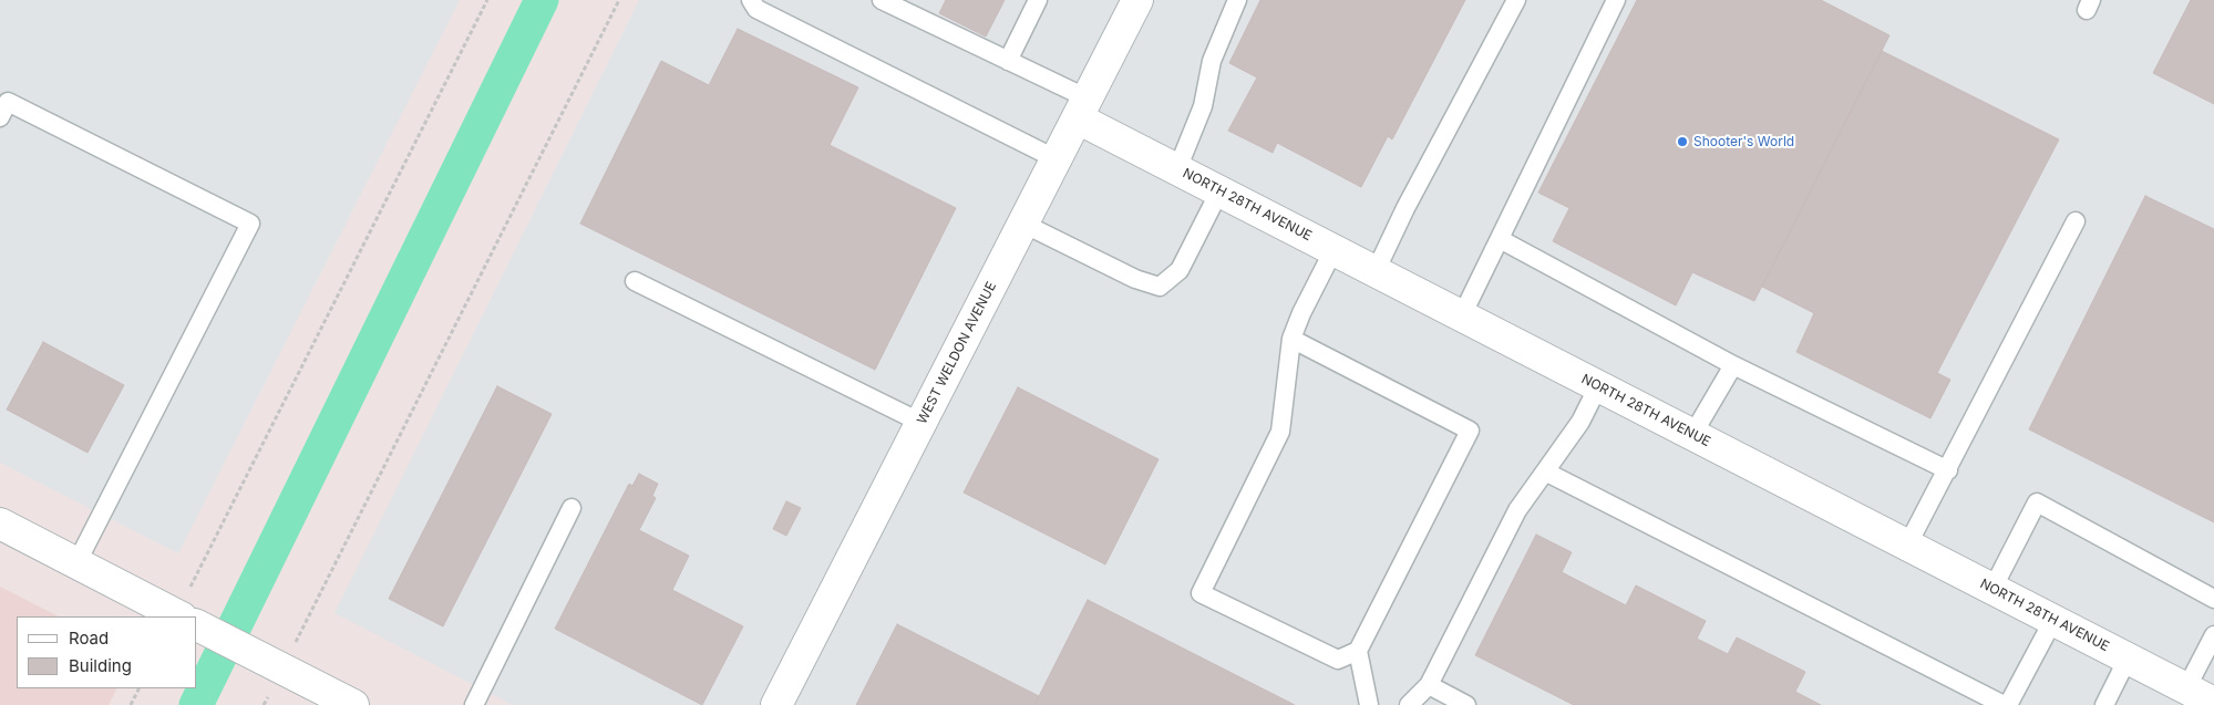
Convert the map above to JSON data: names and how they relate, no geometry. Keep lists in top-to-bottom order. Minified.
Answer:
{"streets":{"street":["NORTH 28TH AVENUE","WEST WELDON AVENUE"]},"crossings":[["NORTH 28TH AVENUE","WEST WELDON AVENUE"]],"places":["Shooter's World"],"legend":["Road","Building"]}
